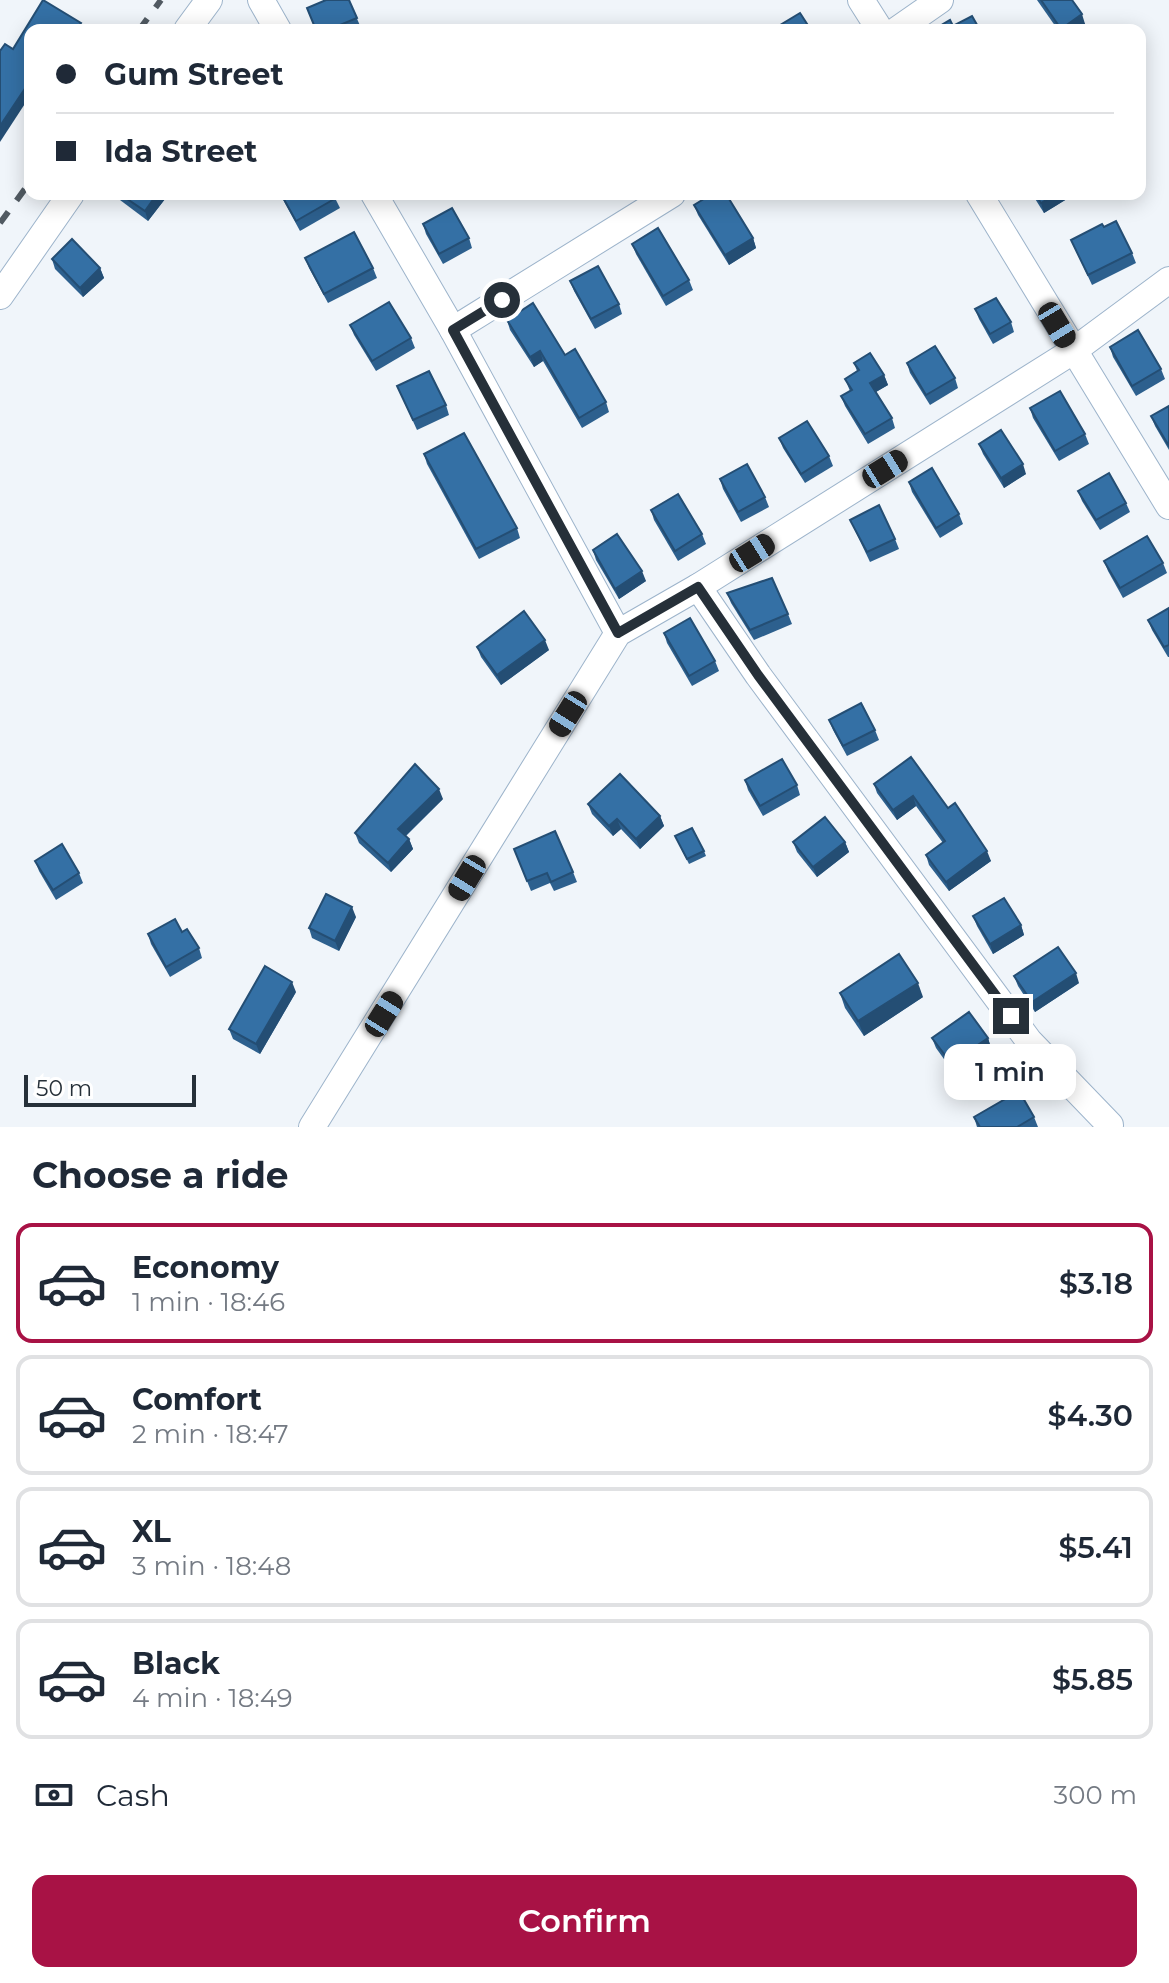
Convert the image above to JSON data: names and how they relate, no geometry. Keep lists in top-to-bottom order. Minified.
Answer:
{"scale_bar":"50 m","page":{"banner":["Gum Street","Ida Street"],"bubble":"1 min","scale":"50 m","heading":"Choose a ride","list":[{"name":"Economy","note":"1 min · 18:46","value":"$3.18"},{"name":"Comfort","note":"2 min · 18:47","value":"$4.30"},{"name":"XL","note":"3 min · 18:48","value":"$5.41"},{"name":"Black","note":"4 min · 18:49","value":"$5.85"}],"pay":["Cash","300 m"],"buttons":"Confirm"}}
